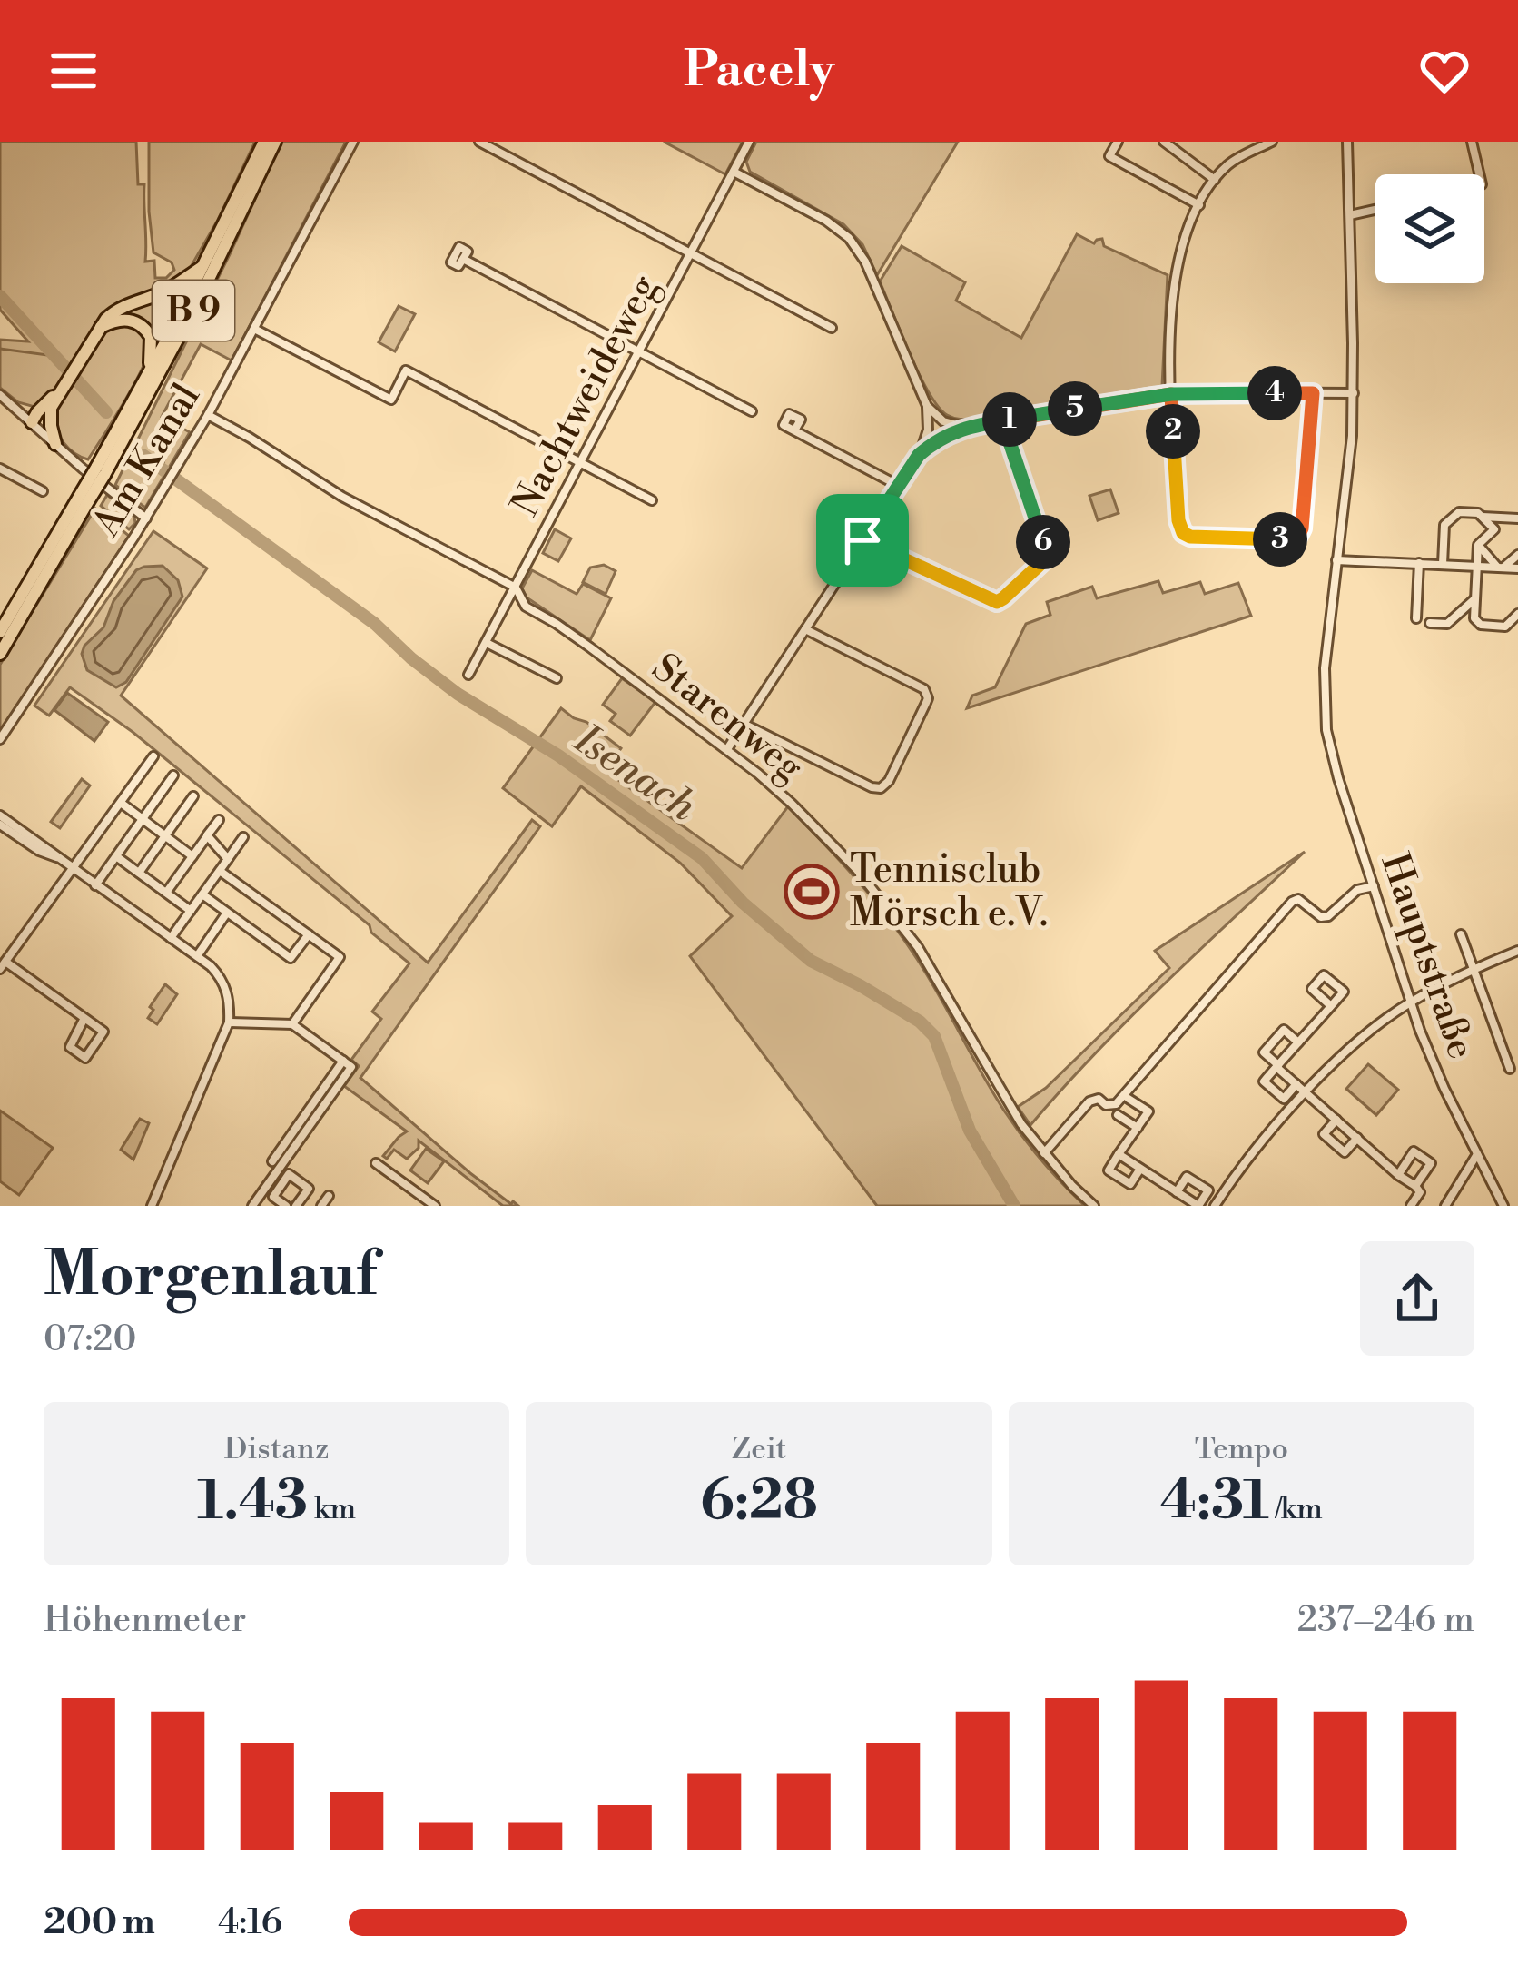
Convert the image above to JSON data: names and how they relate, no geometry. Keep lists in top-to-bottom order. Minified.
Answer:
{"streets":{"highway":["B 9"],"street":["Nachtweideweg","Am Kanal","Starenweg","Hauptstraße"]},"water":["Isenach"],"places":{"sports":["Tennisclub Mörsch e.V."]},"page":{"header":"Pacely","pins":["4","5","1","2","3","6"],"heading":["Morgenlauf","07:20"],"stats":[["Distanz","1.43 km"],["Zeit","6:28"],["Tempo","4:31 /km"]],"chart":["Höhenmeter","237–246 m"],"list":[{"name":"200 m","note":"4:16"}]}}
